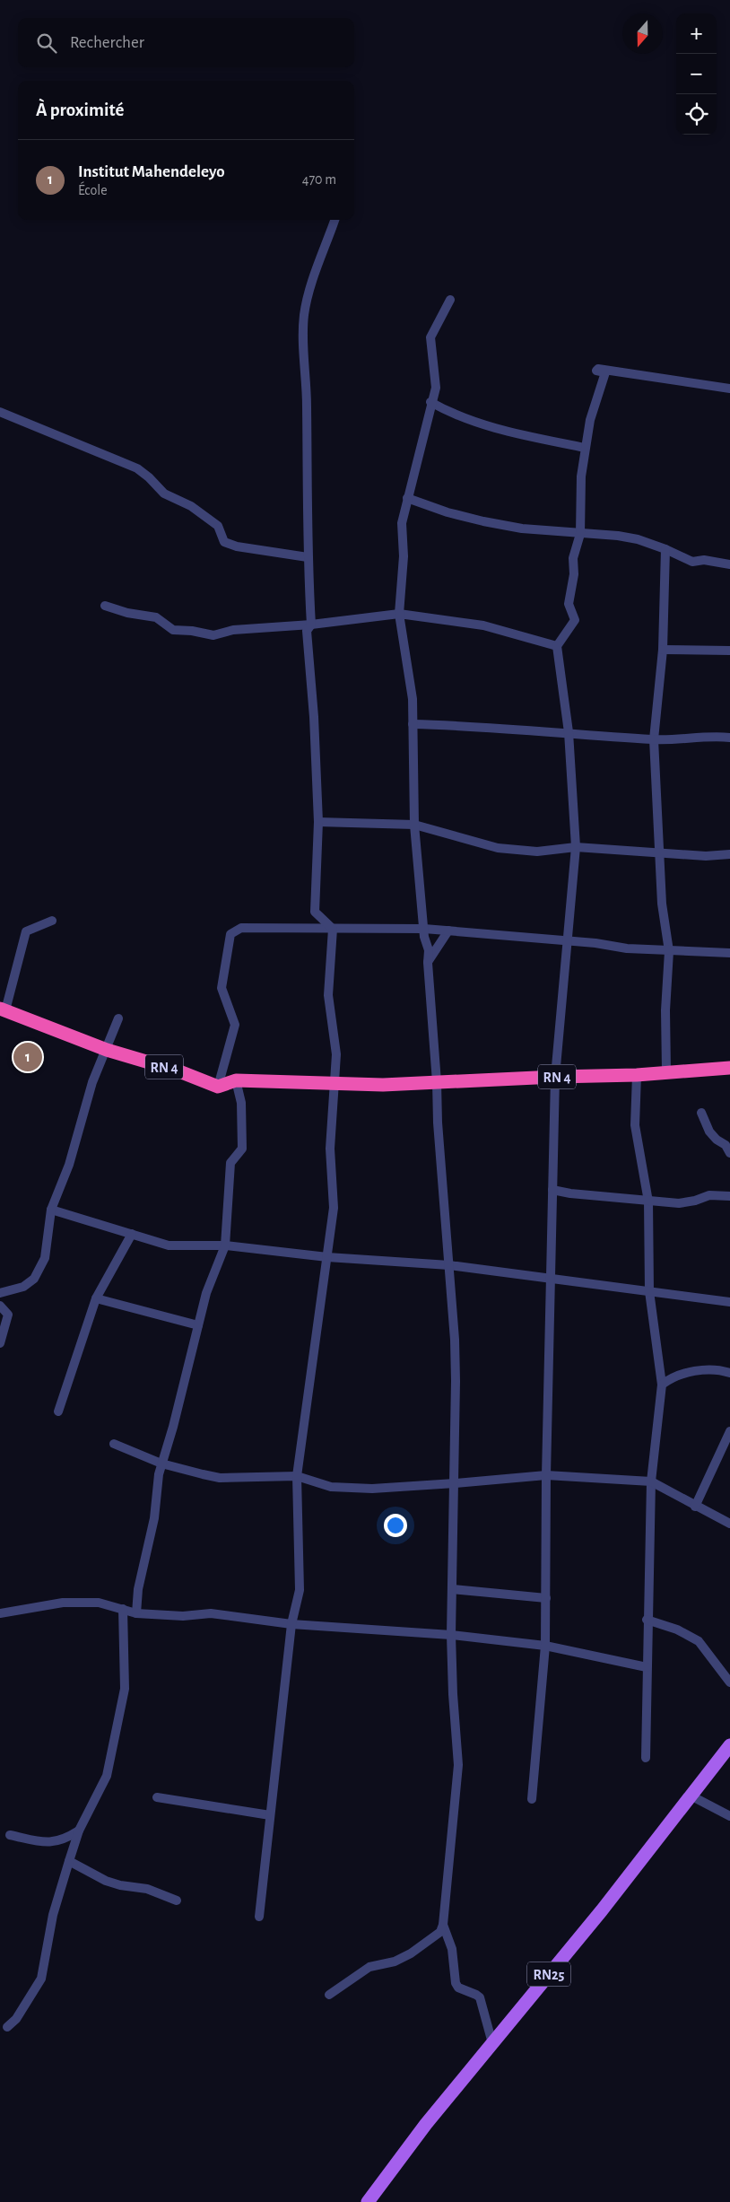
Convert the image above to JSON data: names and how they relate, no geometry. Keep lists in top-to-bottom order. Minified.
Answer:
{"streets":{"highway":["RN 4"],"main road":["RN25"]},"north":"bottom","page":{"map_buttons":["+","−"],"search":"Rechercher","heading":"À proximité","list":[{"mark":"1","name":"Institut Mahendeleyo","note":"École","value":"470 m"}],"pins":"1"}}
